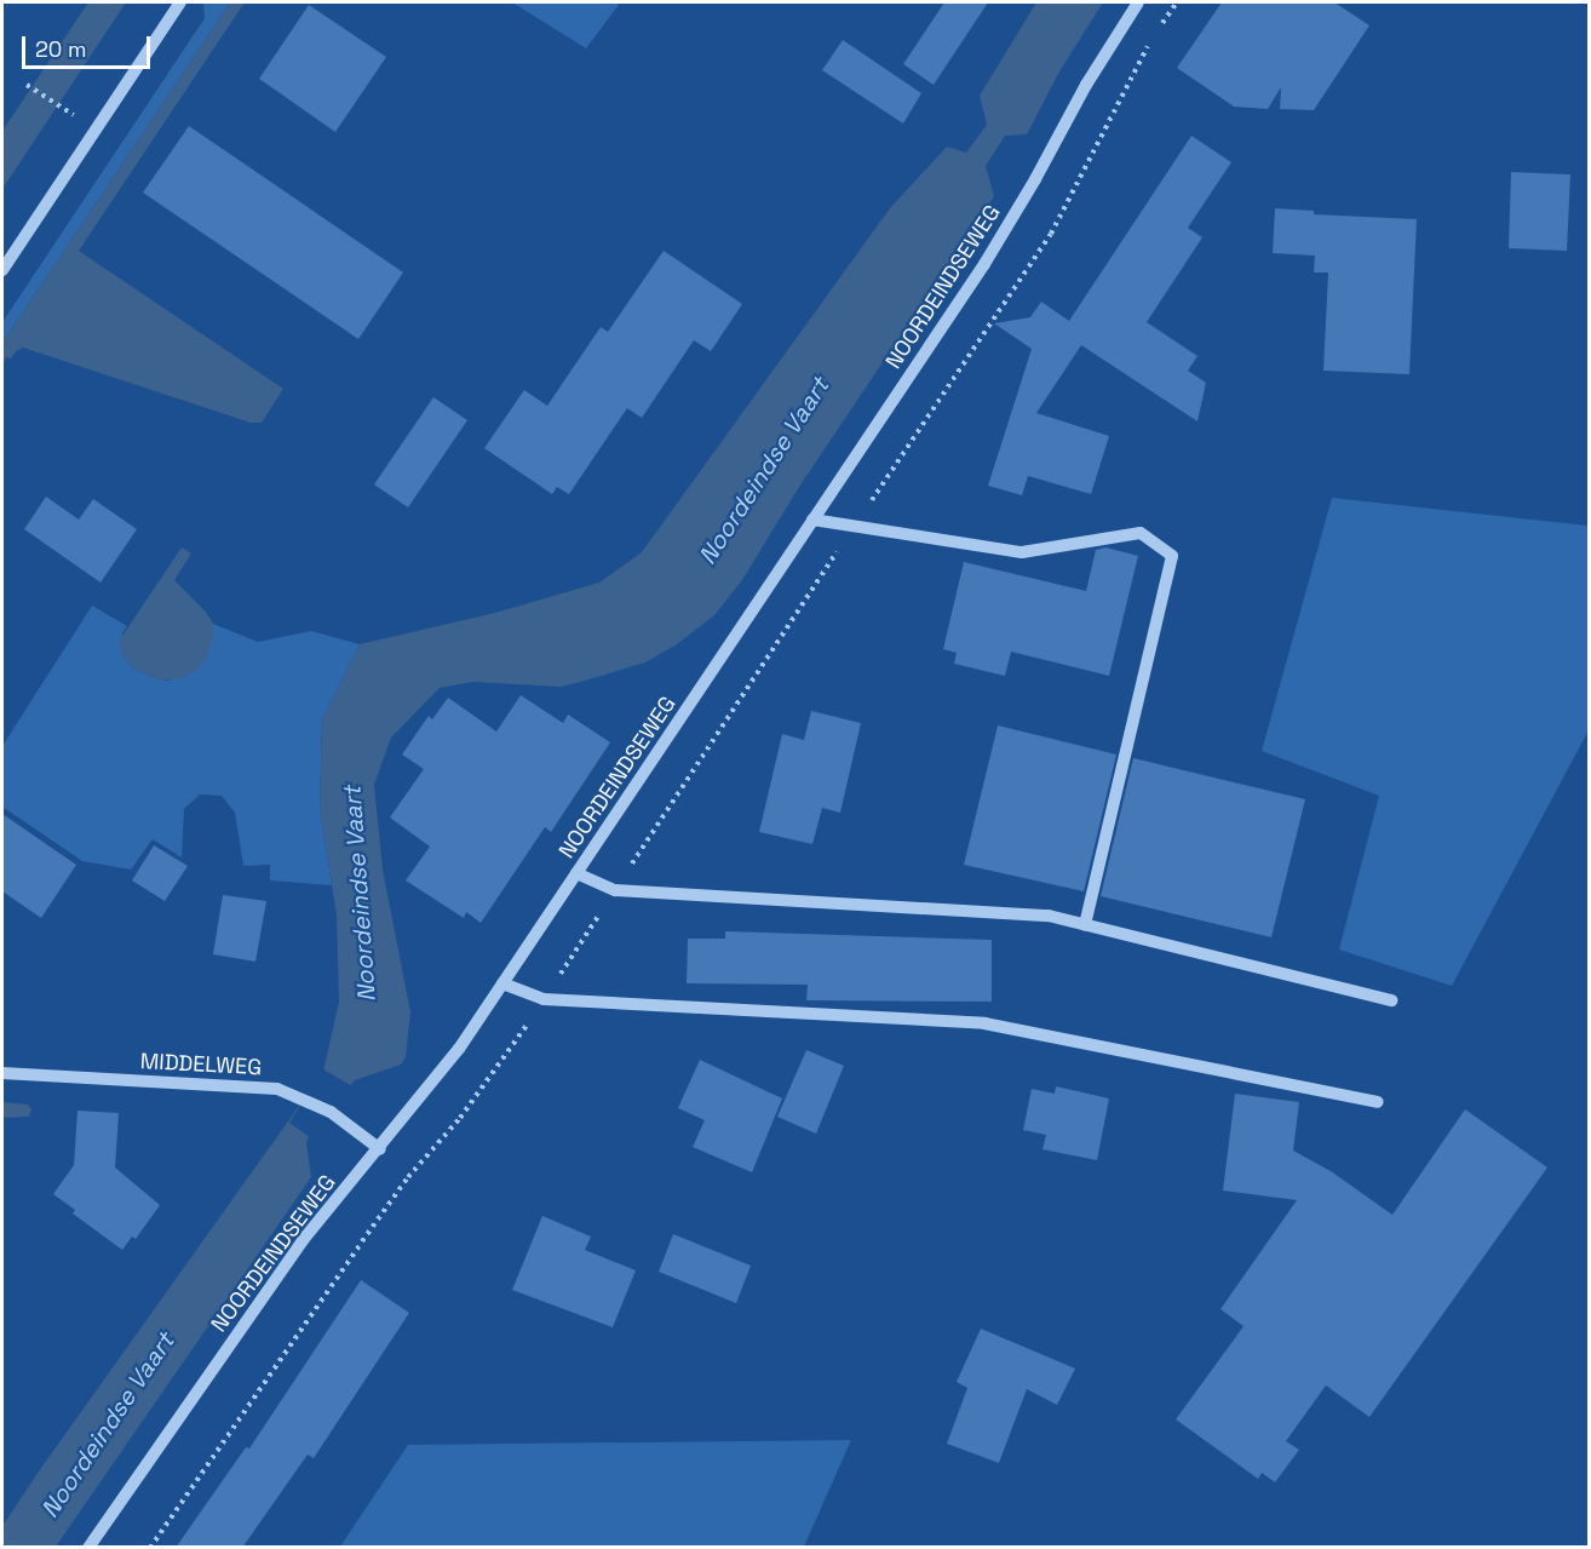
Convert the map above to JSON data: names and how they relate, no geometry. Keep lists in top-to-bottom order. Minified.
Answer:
{"streets":{"street":["NOORDEINDSEWEG","MIDDELWEG"]},"crossings":[["NOORDEINDSEWEG","MIDDELWEG"]],"water":["Noordeindse Vaart"],"scale_bar":"20 m"}
